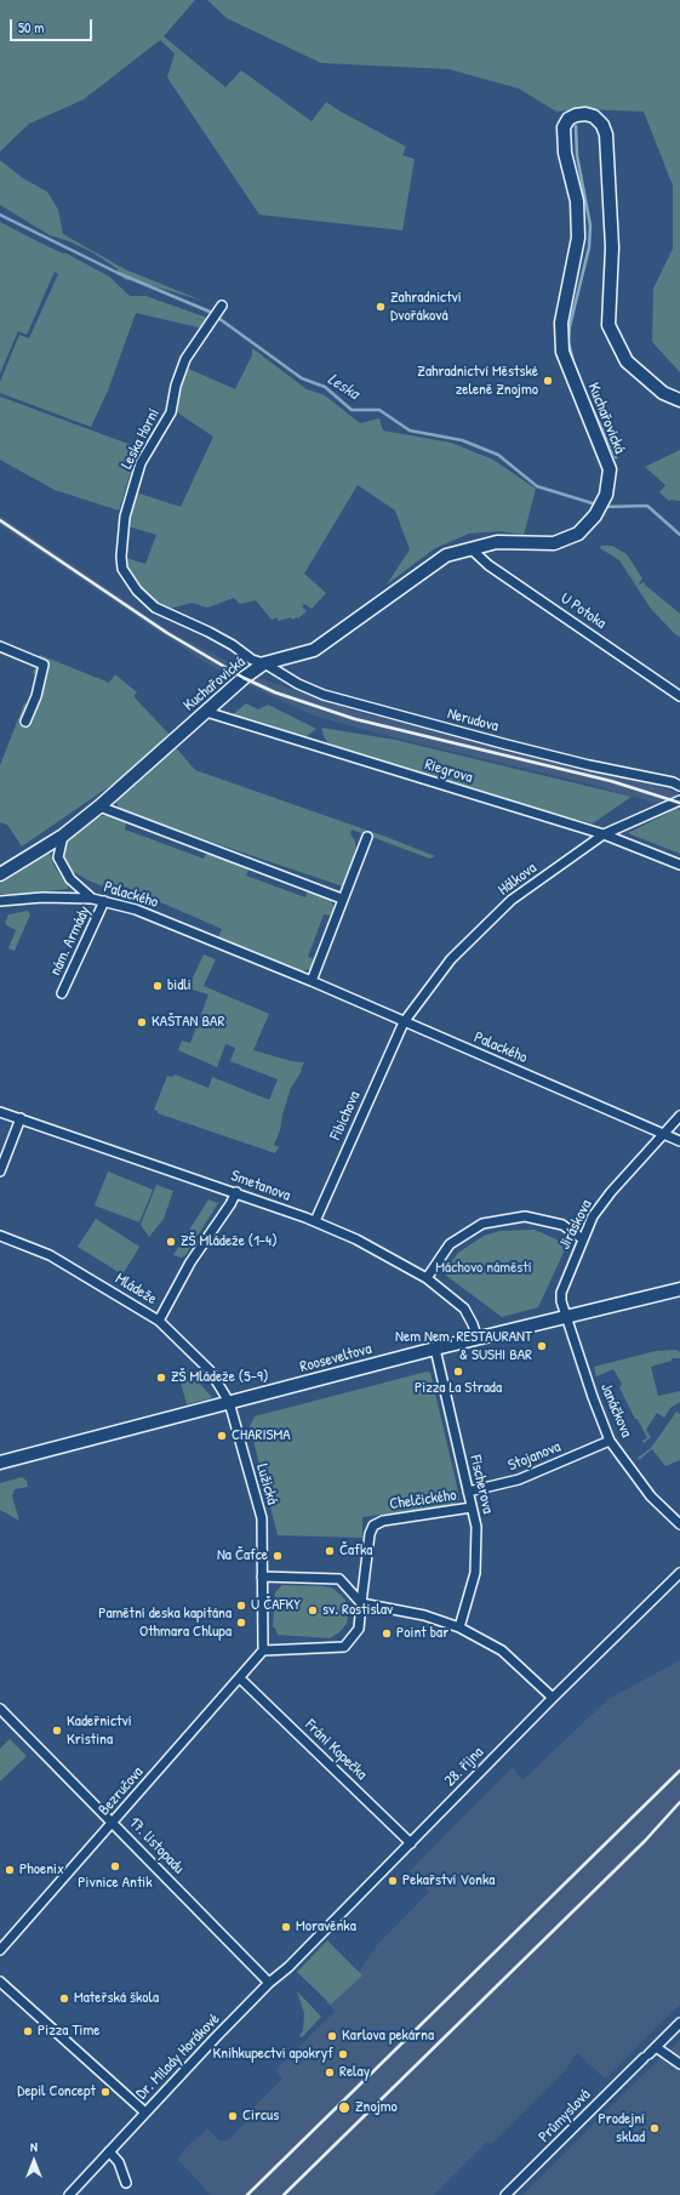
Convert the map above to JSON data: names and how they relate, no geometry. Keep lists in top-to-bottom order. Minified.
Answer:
{"streets":{"street":["Kuchařovická","Leska Horní","U Potoka","Nerudova","Riegrova","Hálkova","Palackého","nám. Armády","Fibichova","Smetanova","Jiráskova","Mládeže","Rooseveltova","Janáčkova","Stojanova","Lužická","Fischerova","Chelčického","Fráni Kopečka","28. října","Bezručova","17. listopadu","Dr. Milady Horákové","Průmyslová"]},"crossings":[["Kuchařovická","Leska Horní"],["Kuchařovická","U Potoka"],["Kuchařovická","Nerudova"],["Kuchařovická","Riegrova"],["Kuchařovická","Palackého"],["Leska Horní","Nerudova"],["Riegrova","Hálkova"],["Hálkova","Palackého"],["Hálkova","Fibichova"],["Palackého","nám. Armády"],["Palackého","Fibichova"],["Palackého","Jiráskova"],["Fibichova","Smetanova"],["Smetanova","Rooseveltova"],["Jiráskova","Rooseveltova"],["Jiráskova","Janáčkova"],["Mládeže","Rooseveltova"],["Mládeže","Lužická"],["Rooseveltova","Janáčkova"],["Rooseveltova","Lužická"],["Rooseveltova","Fischerova"],["Janáčkova","Stojanova"],["Stojanova","Fischerova"],["Lužická","Bezručova"],["Fischerova","Chelčického"],["Fráni Kopečka","28. října"],["Fráni Kopečka","Bezručova"],["28. října","17. listopadu"],["28. října","Dr. Milady Horákové"],["Bezručova","17. listopadu"],["17. listopadu","Dr. Milady Horákové"]],"water":["Leska"],"parks":["Máchovo náměstí"],"places":["Zahradnictví Dvořáková","Zahradnictví Městské zeleně Znojmo","bidli","KAŠTAN BAR","ZŠ Mládeže (1-4)","Nem Nem, RESTAURANT & SUSHI BAR","Pizza La Strada","ZŠ Mládeže (5-9)","CHARISMA","Čafka","Na Čafce","U ČAFKY","sv. Rostislav","Pamětní deska kapitána Othmara Chlupa","Point bar","Kadeřnictví Kristina","Pivnice Antik","Phoenix","Pekařství Vonka","Moravěnka","Mateřská škola","Pizza Time","Karlova pekárna","Knihkupectvi apokryf","Relay","Depil Concept","Znojmo","Circus","Prodejní sklad"],"scale_bar":"50 m","north":"top"}
